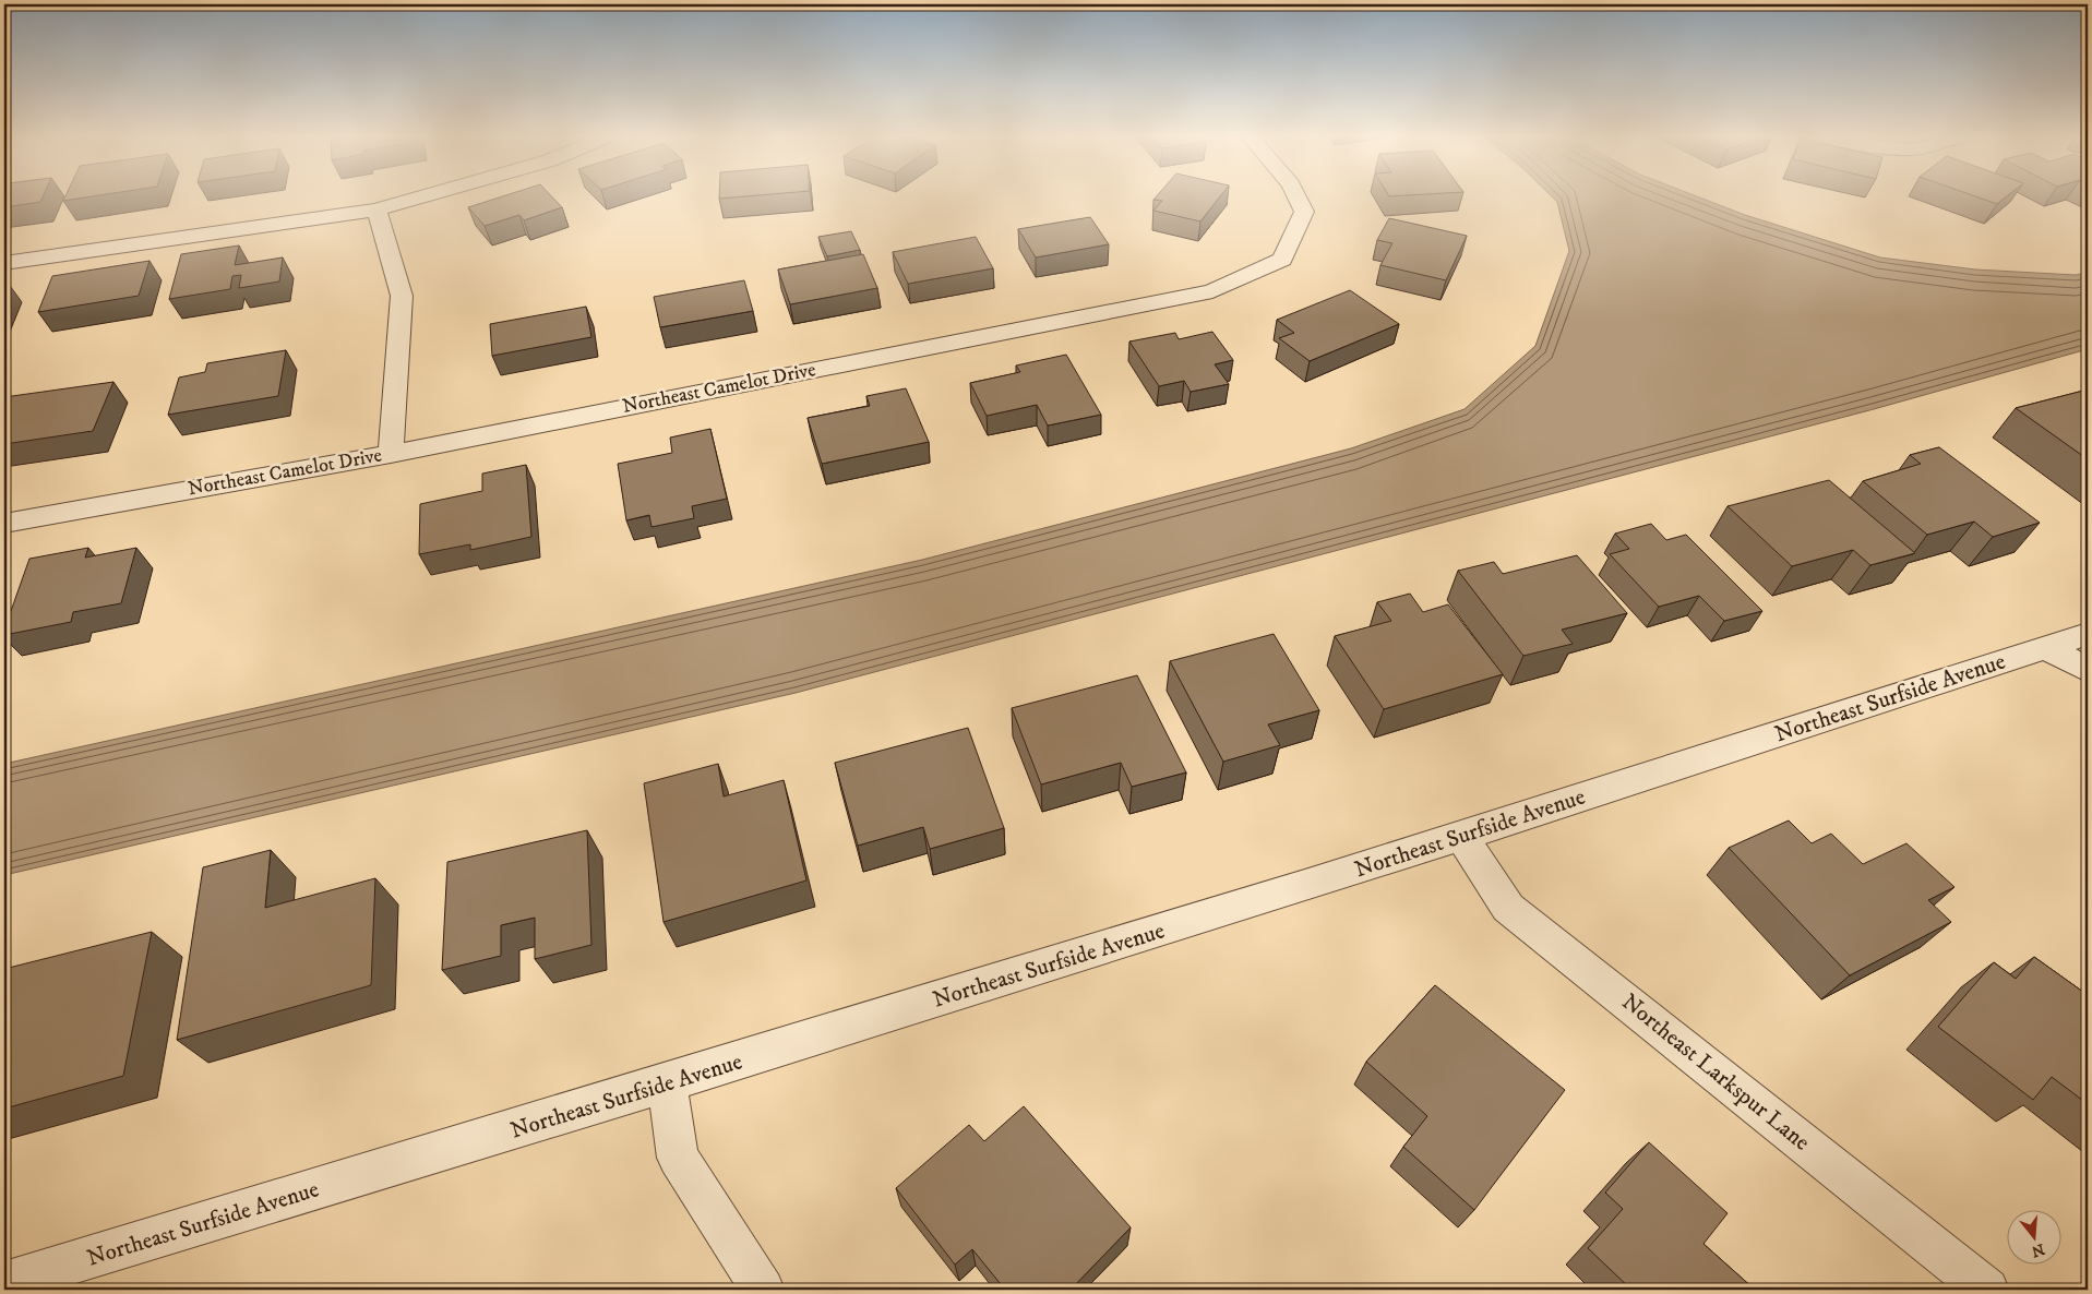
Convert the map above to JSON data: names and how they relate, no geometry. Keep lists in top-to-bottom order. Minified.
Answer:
{"streets":{"street":["Northeast Camelot Drive","Northeast Surfside Avenue","Northeast Larkspur Lane"]},"crossings":[["Northeast Surfside Avenue","Northeast Larkspur Lane"]],"north":"bottom"}
